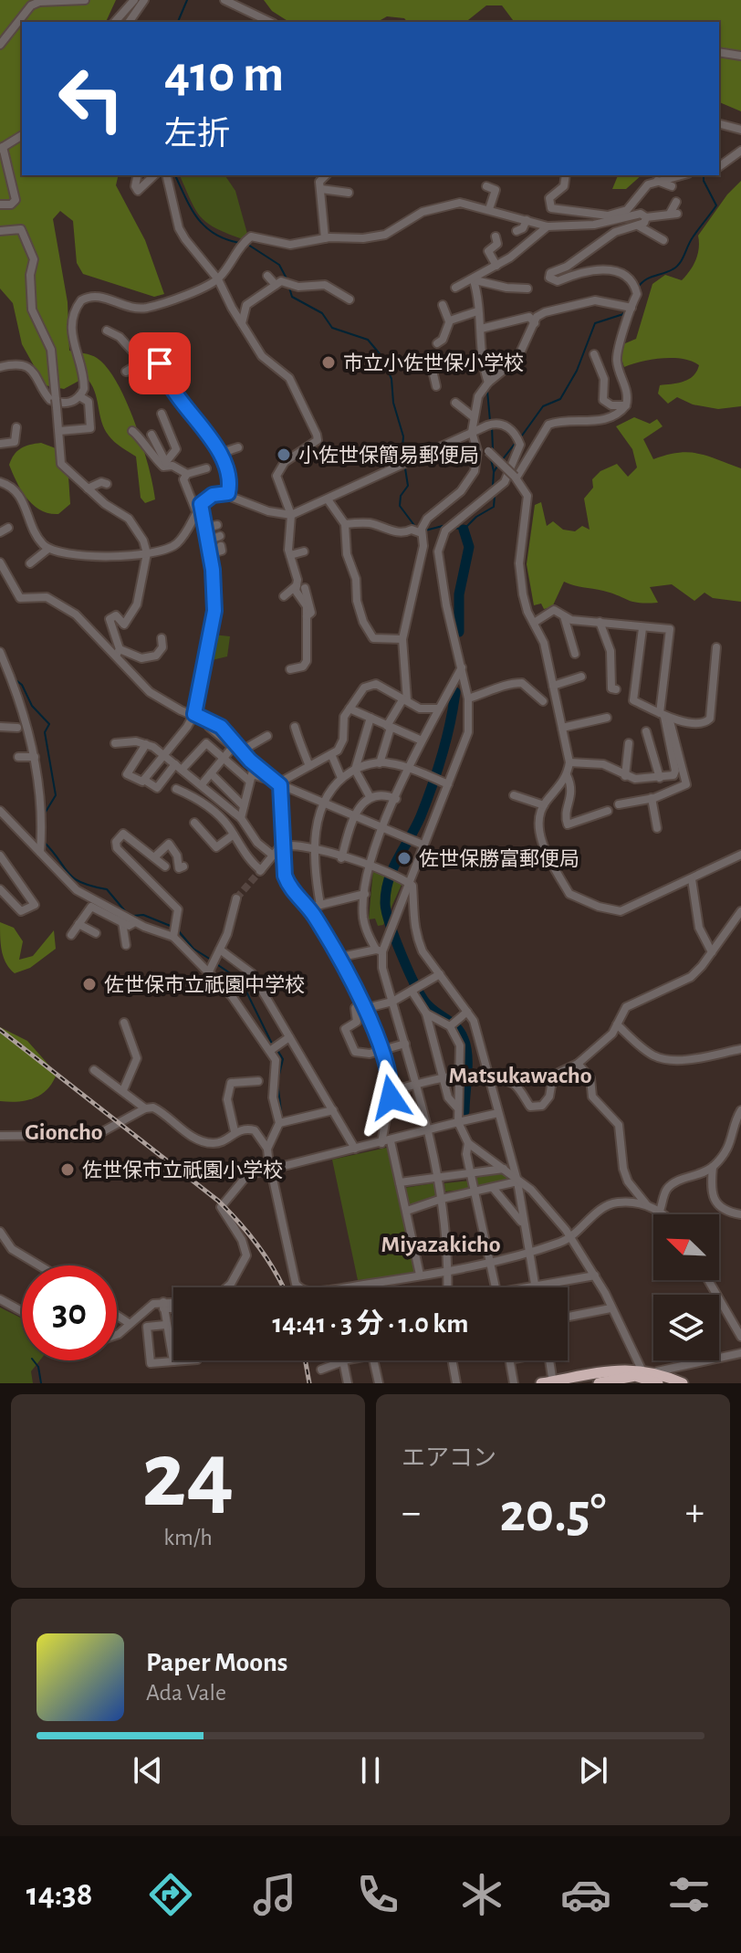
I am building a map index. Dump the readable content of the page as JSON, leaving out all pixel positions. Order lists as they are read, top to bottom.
{
  "districts": ["Matsukawacho", "Gioncho", "Miyazakicho"],
  "places": [
    "市立小佐世保小学校",
    "小佐世保簡易郵便局",
    "佐世保勝富郵便局",
    "佐世保市立祇園中学校",
    "佐世保市立祇園小学校"
  ],
  "north": "top left",
  "page": {
    "turn": ["410 m", "左折"],
    "limit": "30",
    "trip": "14:41 · 3 分 · 1.0 km",
    "tile": [
      ["24", "km/h"],
      "エアコン"
    ],
    "heat": ["−", "20.5°", "+"],
    "song": ["Paper Moons", "Ada Vale"],
    "tabs": "14:38"
  }
}
